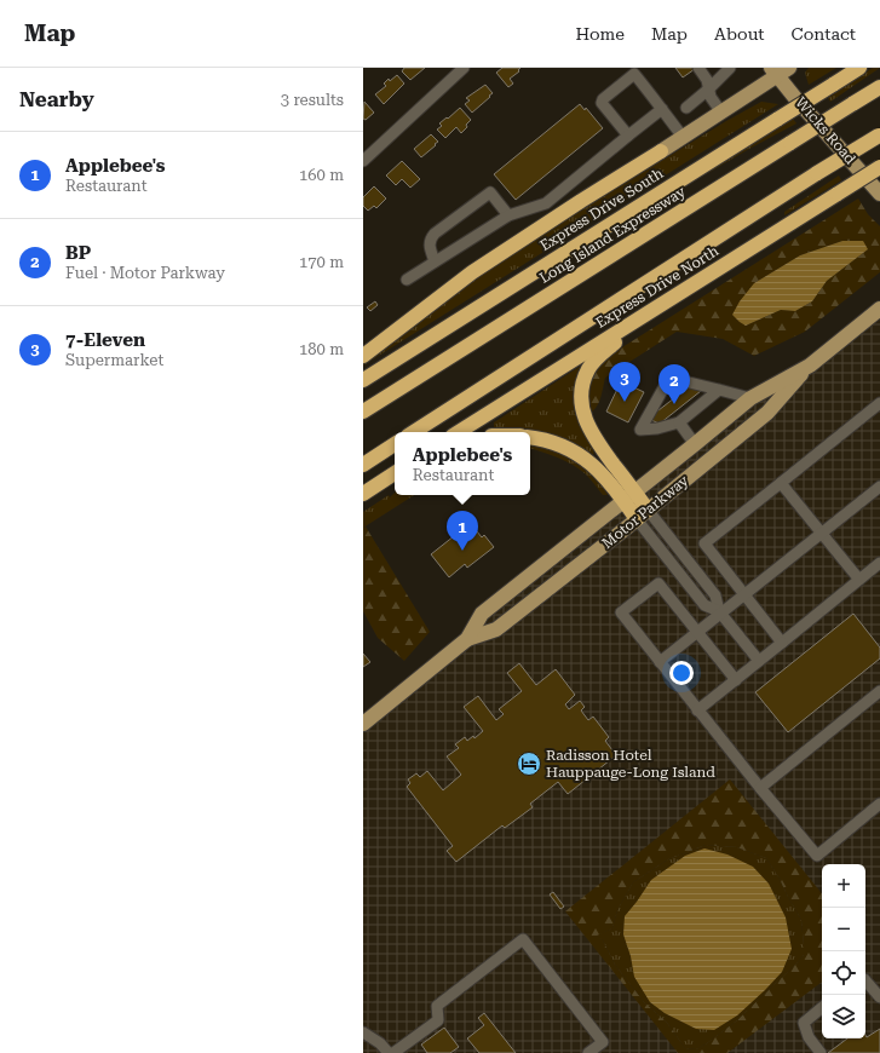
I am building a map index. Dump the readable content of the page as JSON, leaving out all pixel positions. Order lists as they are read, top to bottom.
{
  "streets": {
    "highway": ["Express Drive South", "Long Island Expressway", "Express Drive North"],
    "main road": ["Wicks Road", "Motor Parkway"]
  },
  "crossings": [
    ["Wicks Road", "Express Drive South"]
  ],
  "places": {
    "hotel": ["Radisson Hotel Hauppauge-Long Island"]
  },
  "page": {
    "header": "Map",
    "nav": [
      "Home",
      "Map",
      "About",
      "Contact"
    ],
    "heading": ["Nearby", "3 results"],
    "list": [
      {
        "mark": "1",
        "name": "Applebee's",
        "note": "Restaurant",
        "value": "160 m"
      },
      {
        "mark": "2",
        "name": "BP",
        "note": "Fuel · Motor Parkway",
        "value": "170 m"
      },
      {
        "mark": "3",
        "name": "7-Eleven",
        "note": "Supermarket",
        "value": "180 m"
      }
    ],
    "pins": ["3", "2", "1"],
    "popup": ["Applebee's", "Restaurant"],
    "map_buttons": ["+", "−"]
  }
}
